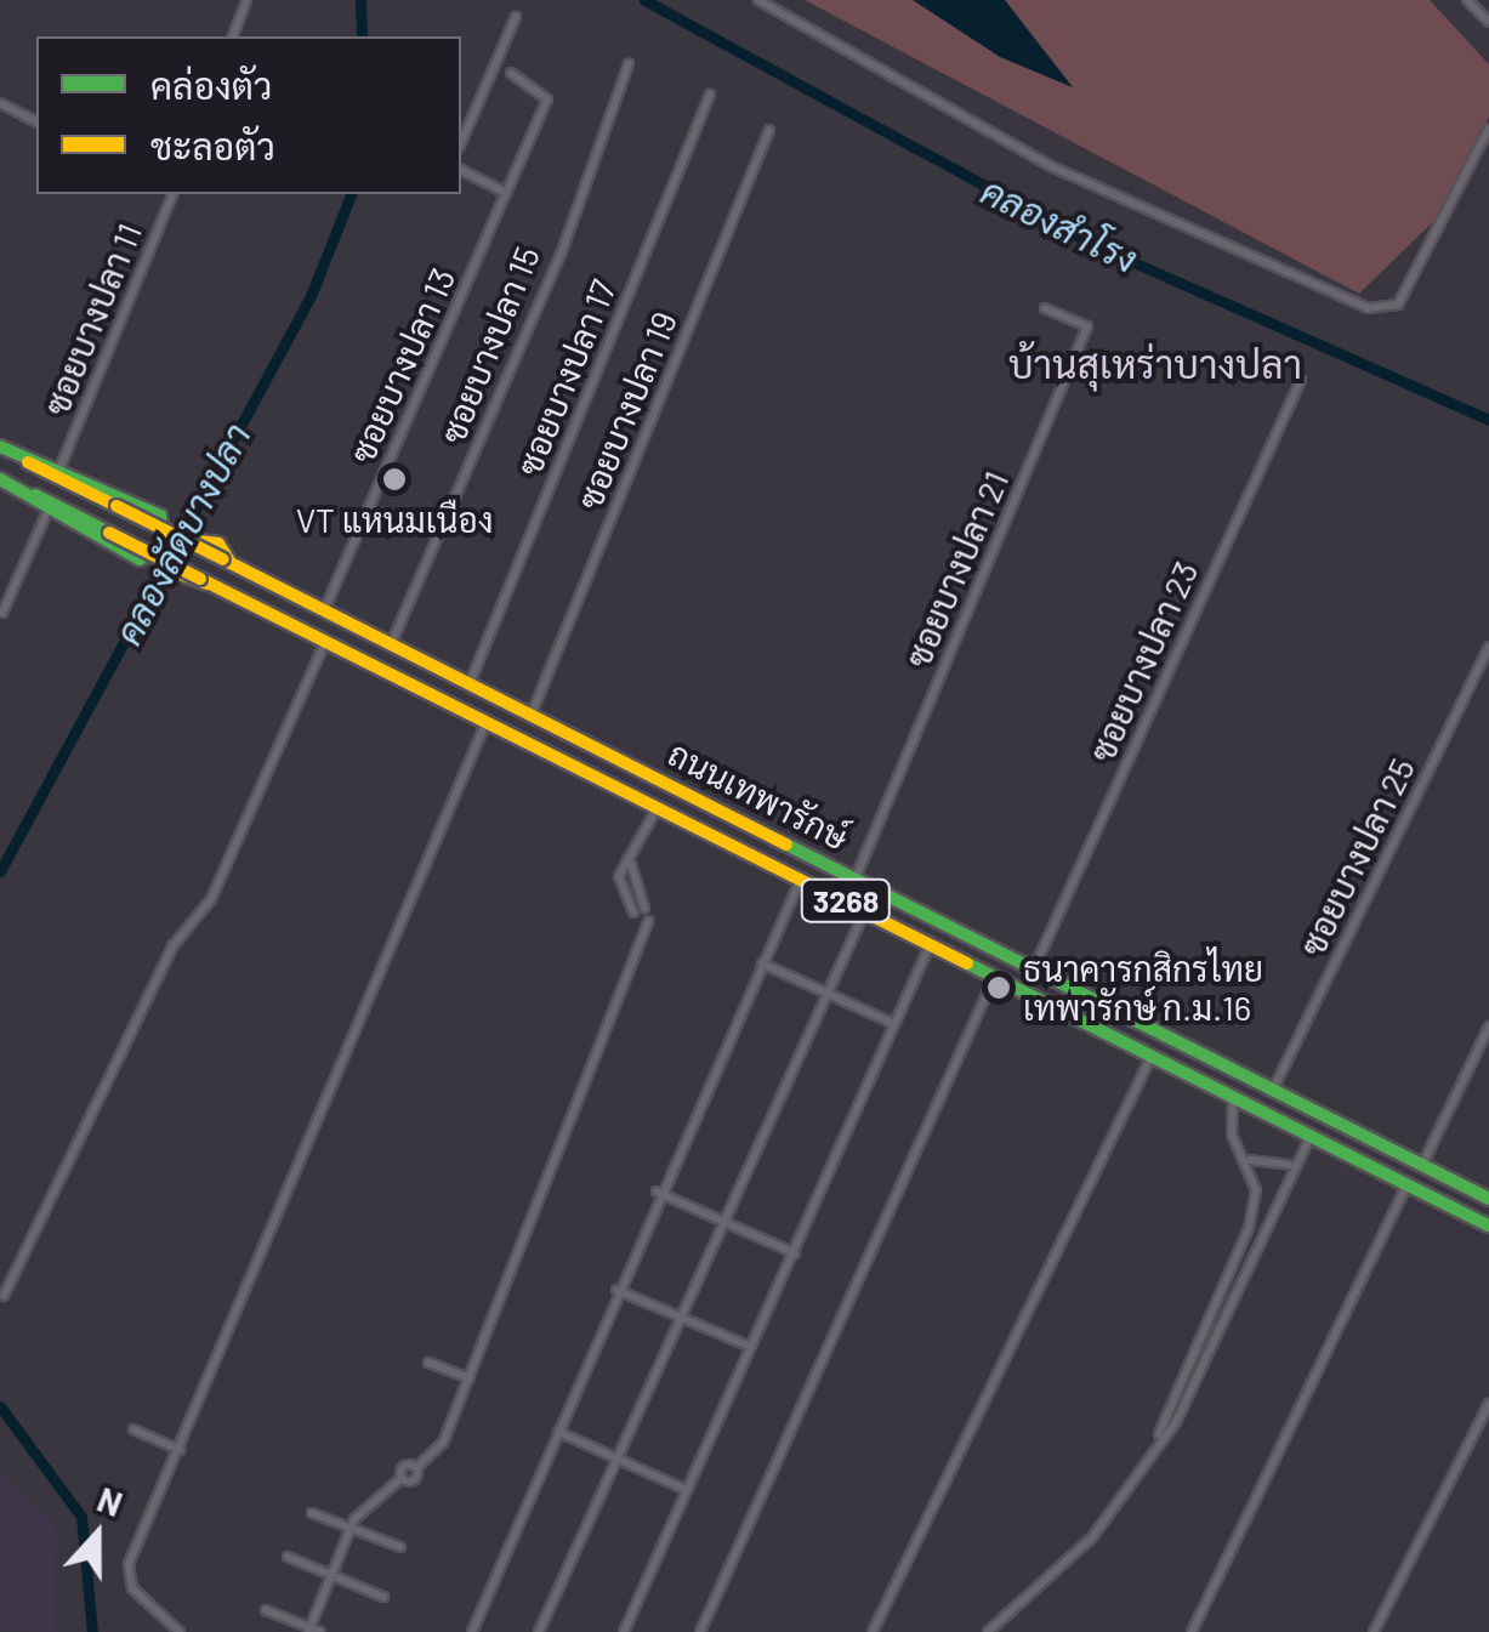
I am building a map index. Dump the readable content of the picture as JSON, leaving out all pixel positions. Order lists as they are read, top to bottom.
{
  "streets": {
    "main road": ["ถนนเทพารักษ์", "3268"],
    "street": [
      "ซอยบางปลา 11",
      "ซอยบางปลา 15",
      "ซอยบางปลา 13",
      "ซอยบางปลา 17",
      "ซอยบางปลา 19",
      "ซอยบางปลา 21",
      "ซอยบางปลา 23",
      "ซอยบางปลา 25"
    ]
  },
  "crossings": [
    ["ซอยบางปลา 15", "ถนนเทพารักษ์"],
    ["ซอยบางปลา 13", "ถนนเทพารักษ์"],
    ["ซอยบางปลา 17", "ถนนเทพารักษ์"],
    ["ซอยบางปลา 19", "ถนนเทพารักษ์"],
    ["ซอยบางปลา 21", "ถนนเทพารักษ์"],
    ["ซอยบางปลา 23", "ถนนเทพารักษ์"],
    ["ถนนเทพารักษ์", "ซอยบางปลา 25"]
  ],
  "districts": ["บ้านสุเหร่าบางปลา"],
  "water": ["คลองสำโรง", "คลองลัดบางปลา"],
  "places": ["VT แหนมเนือง", "ธนาคารกสิกรไทย เทพารักษ์ ก.ม.16"],
  "legend": ["คล่องตัว", "ชะลอตัว"],
  "north": "top"
}
